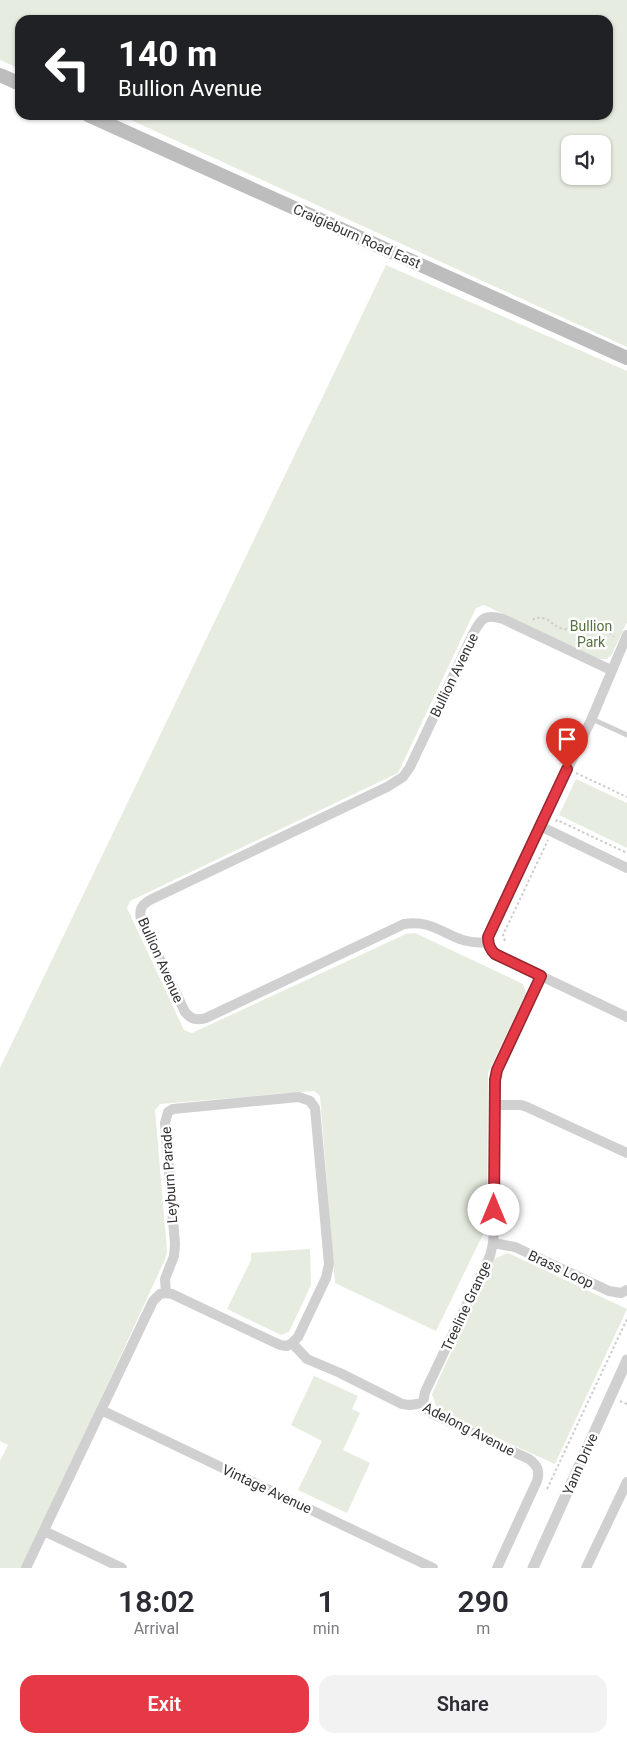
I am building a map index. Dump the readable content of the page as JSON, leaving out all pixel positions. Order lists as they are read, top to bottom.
{
  "streets": {
    "main road": ["Craigieburn Road East"],
    "street": [
      "Bullion Avenue",
      "Leyburn Parade",
      "Brass Loop",
      "Treeline Grange",
      "Adelong Avenue",
      "Yann Drive",
      "Vintage Avenue"
    ]
  },
  "crossings": [
    ["Leyburn Parade", "Adelong Avenue"],
    ["Brass Loop", "Treeline Grange"],
    ["Treeline Grange", "Adelong Avenue"]
  ],
  "parks": ["Bullion Park"],
  "page": {
    "turn": ["140 m", "Bullion Avenue"],
    "eta": [
      "18:02",
      "Arrival",
      "1",
      "min",
      "290",
      "m"
    ],
    "buttons": ["Exit", "Share"]
  }
}
